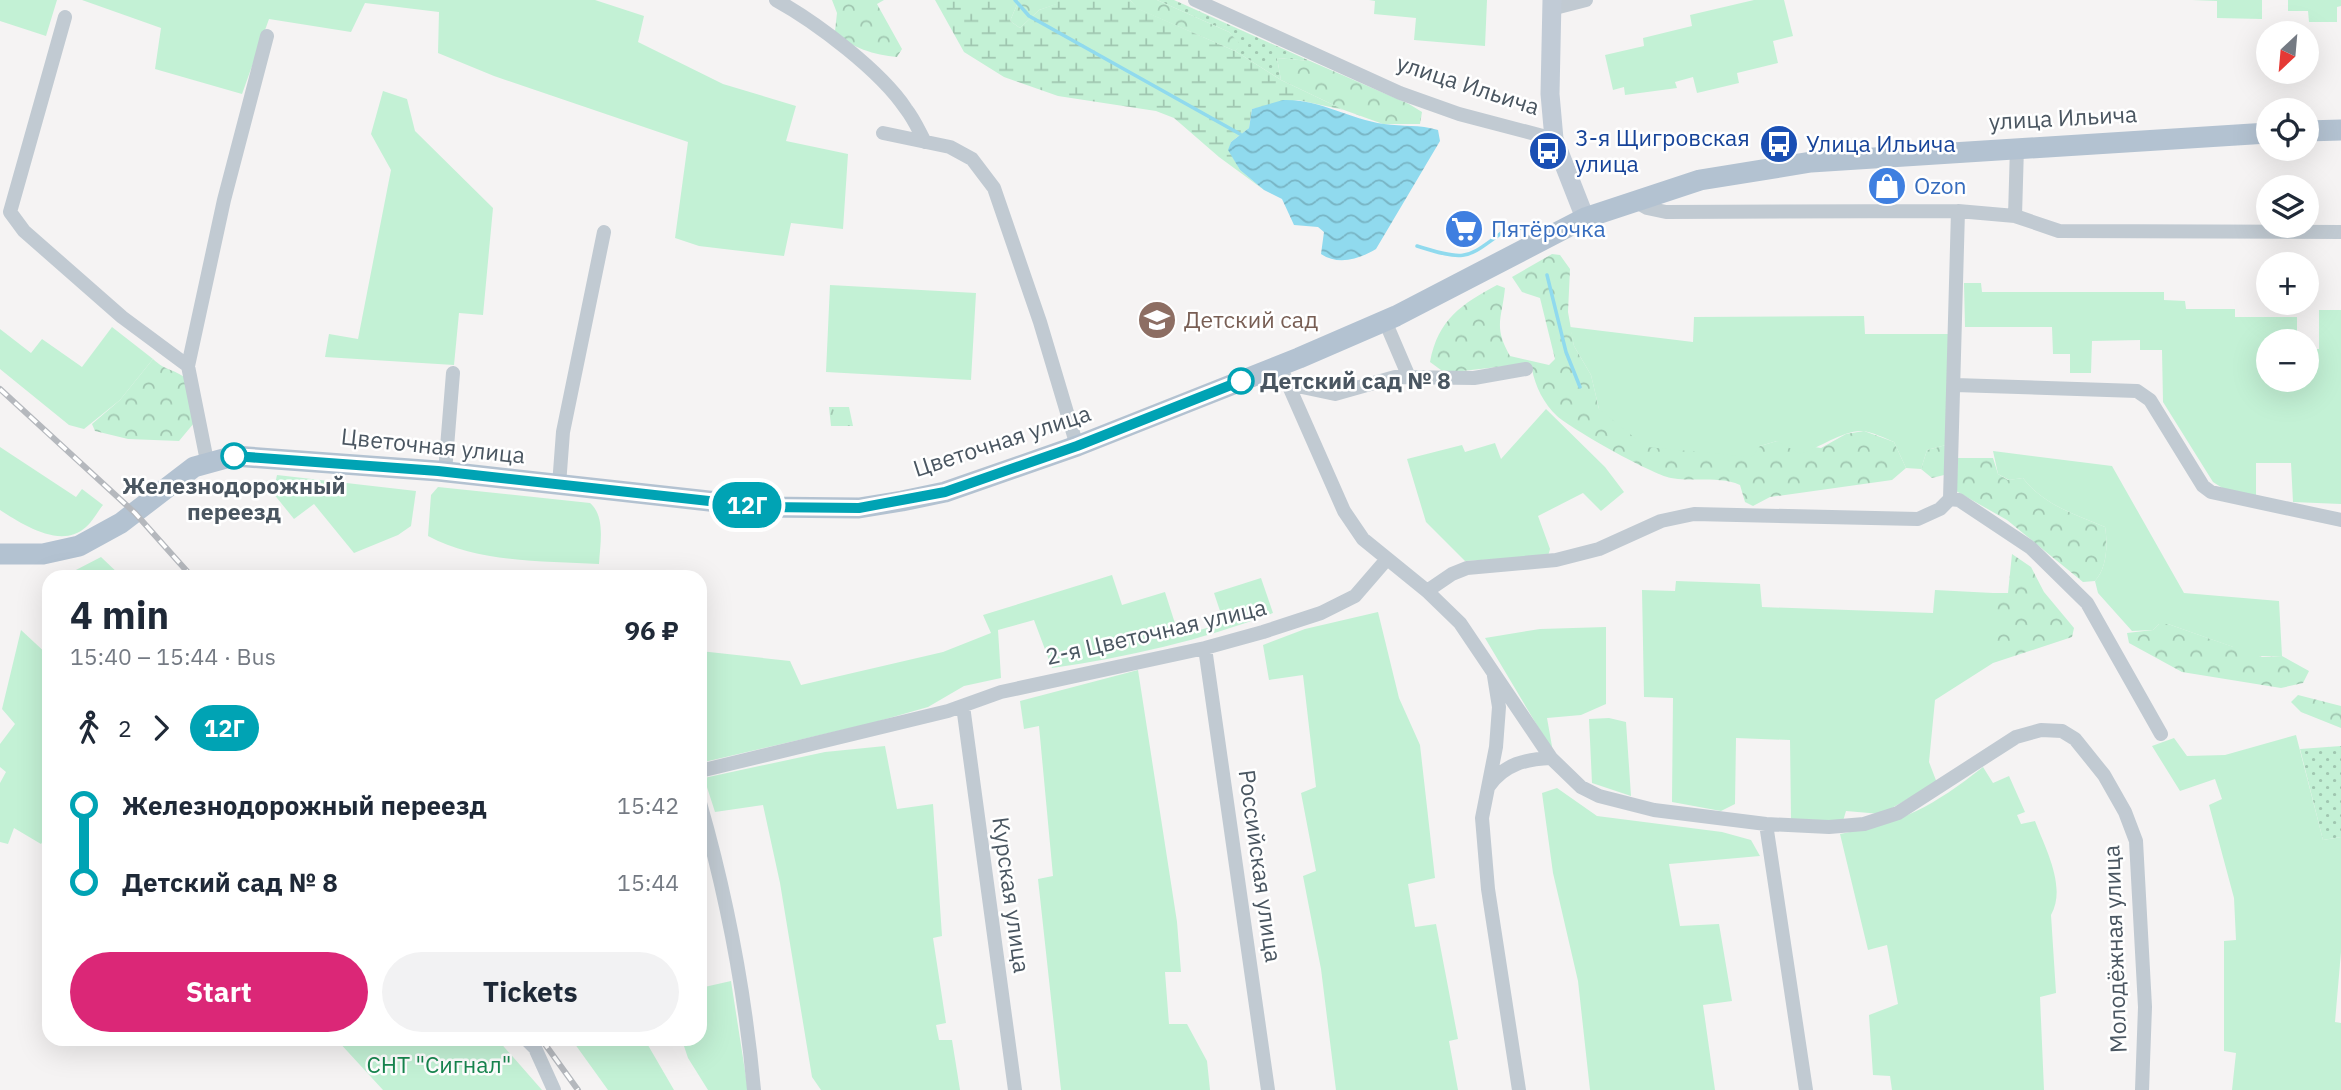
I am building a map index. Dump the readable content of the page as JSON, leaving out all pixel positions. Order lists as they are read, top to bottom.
{
  "streets": {
    "main road": ["улица Ильича", "Цветочная улица"],
    "street": [
      "2-я Цветочная улица",
      "Российская улица",
      "Курская улица",
      "Молодёжная улица"
    ]
  },
  "crossings": [
    ["улица Ильича", "Цветочная улица"],
    ["2-я Цветочная улица", "Российская улица"],
    ["2-я Цветочная улица", "Курская улица"],
    ["2-я Цветочная улица", "Молодёжная улица"]
  ],
  "parks": ["СНТ \"Сигнал\""],
  "places": {
    "bus stop": ["Улица Ильича", "3-я Щигровская улица"],
    "shop": ["Ozon"],
    "supermarket": ["Пятёрочка"],
    "school or university": ["Детский сад"],
    "other": ["Детский сад № 8", "Железнодорожный переезд"]
  },
  "lines": ["bus line 12Г"],
  "north": "bottom left",
  "page": {
    "on_map": "12Г",
    "map_buttons": ["+", "−"],
    "heading": ["4 min", "15:40 – 15:44 · Bus", "96 ₽"],
    "legs": ["2", "12Г"],
    "list": [
      {
        "name": "Железнодорожный переезд",
        "value": "15:42"
      },
      {
        "name": "Детский сад № 8",
        "value": "15:44"
      }
    ],
    "buttons": ["Start", "Tickets"]
  }
}
